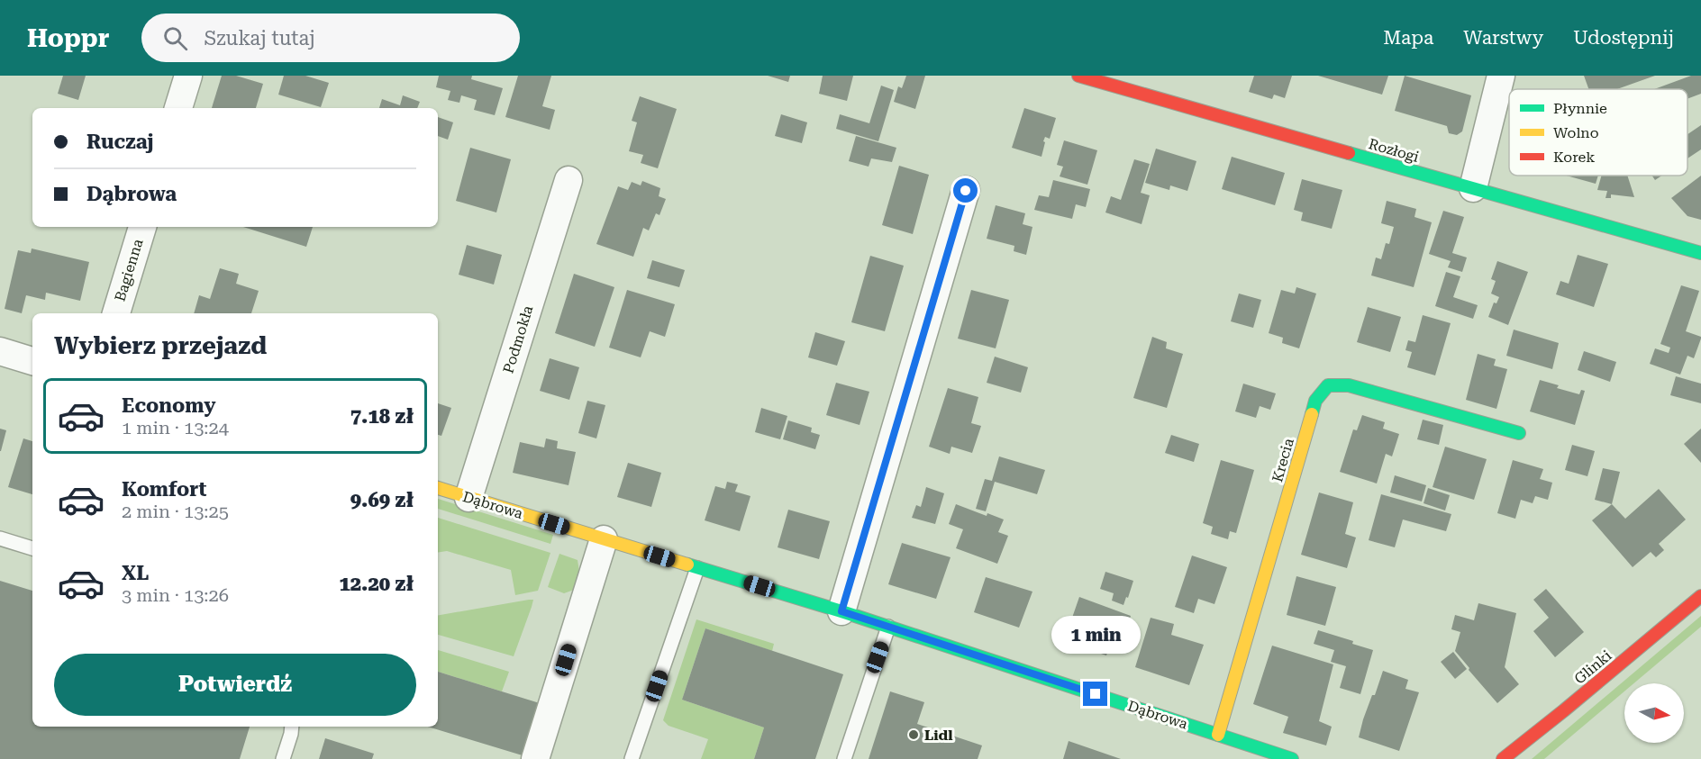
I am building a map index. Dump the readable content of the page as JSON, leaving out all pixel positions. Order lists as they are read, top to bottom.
{
  "streets": {
    "street": [
      "Rozłogi",
      "Bagienna",
      "Podmokła",
      "Krecia",
      "Dąbrowa",
      "Glinki"
    ]
  },
  "crossings": [
    ["Podmokła", "Dąbrowa"],
    ["Krecia", "Dąbrowa"]
  ],
  "places": ["Lidl"],
  "legend": ["Płynnie", "Wolno", "Korek"],
  "north": "right",
  "page": {
    "header": "Hoppr",
    "search": "Szukaj tutaj",
    "nav": ["Mapa", "Warstwy", "Udostępnij"],
    "banner": ["Ruczaj", "Dąbrowa"],
    "heading": "Wybierz przejazd",
    "list": [
      {
        "name": "Economy",
        "note": "1 min · 13:24",
        "value": "7.18 zł"
      },
      {
        "name": "Komfort",
        "note": "2 min · 13:25",
        "value": "9.69 zł"
      },
      {
        "name": "XL",
        "note": "3 min · 13:26",
        "value": "12.20 zł"
      }
    ],
    "bubble": "1 min",
    "buttons": "Potwierdź"
  }
}
